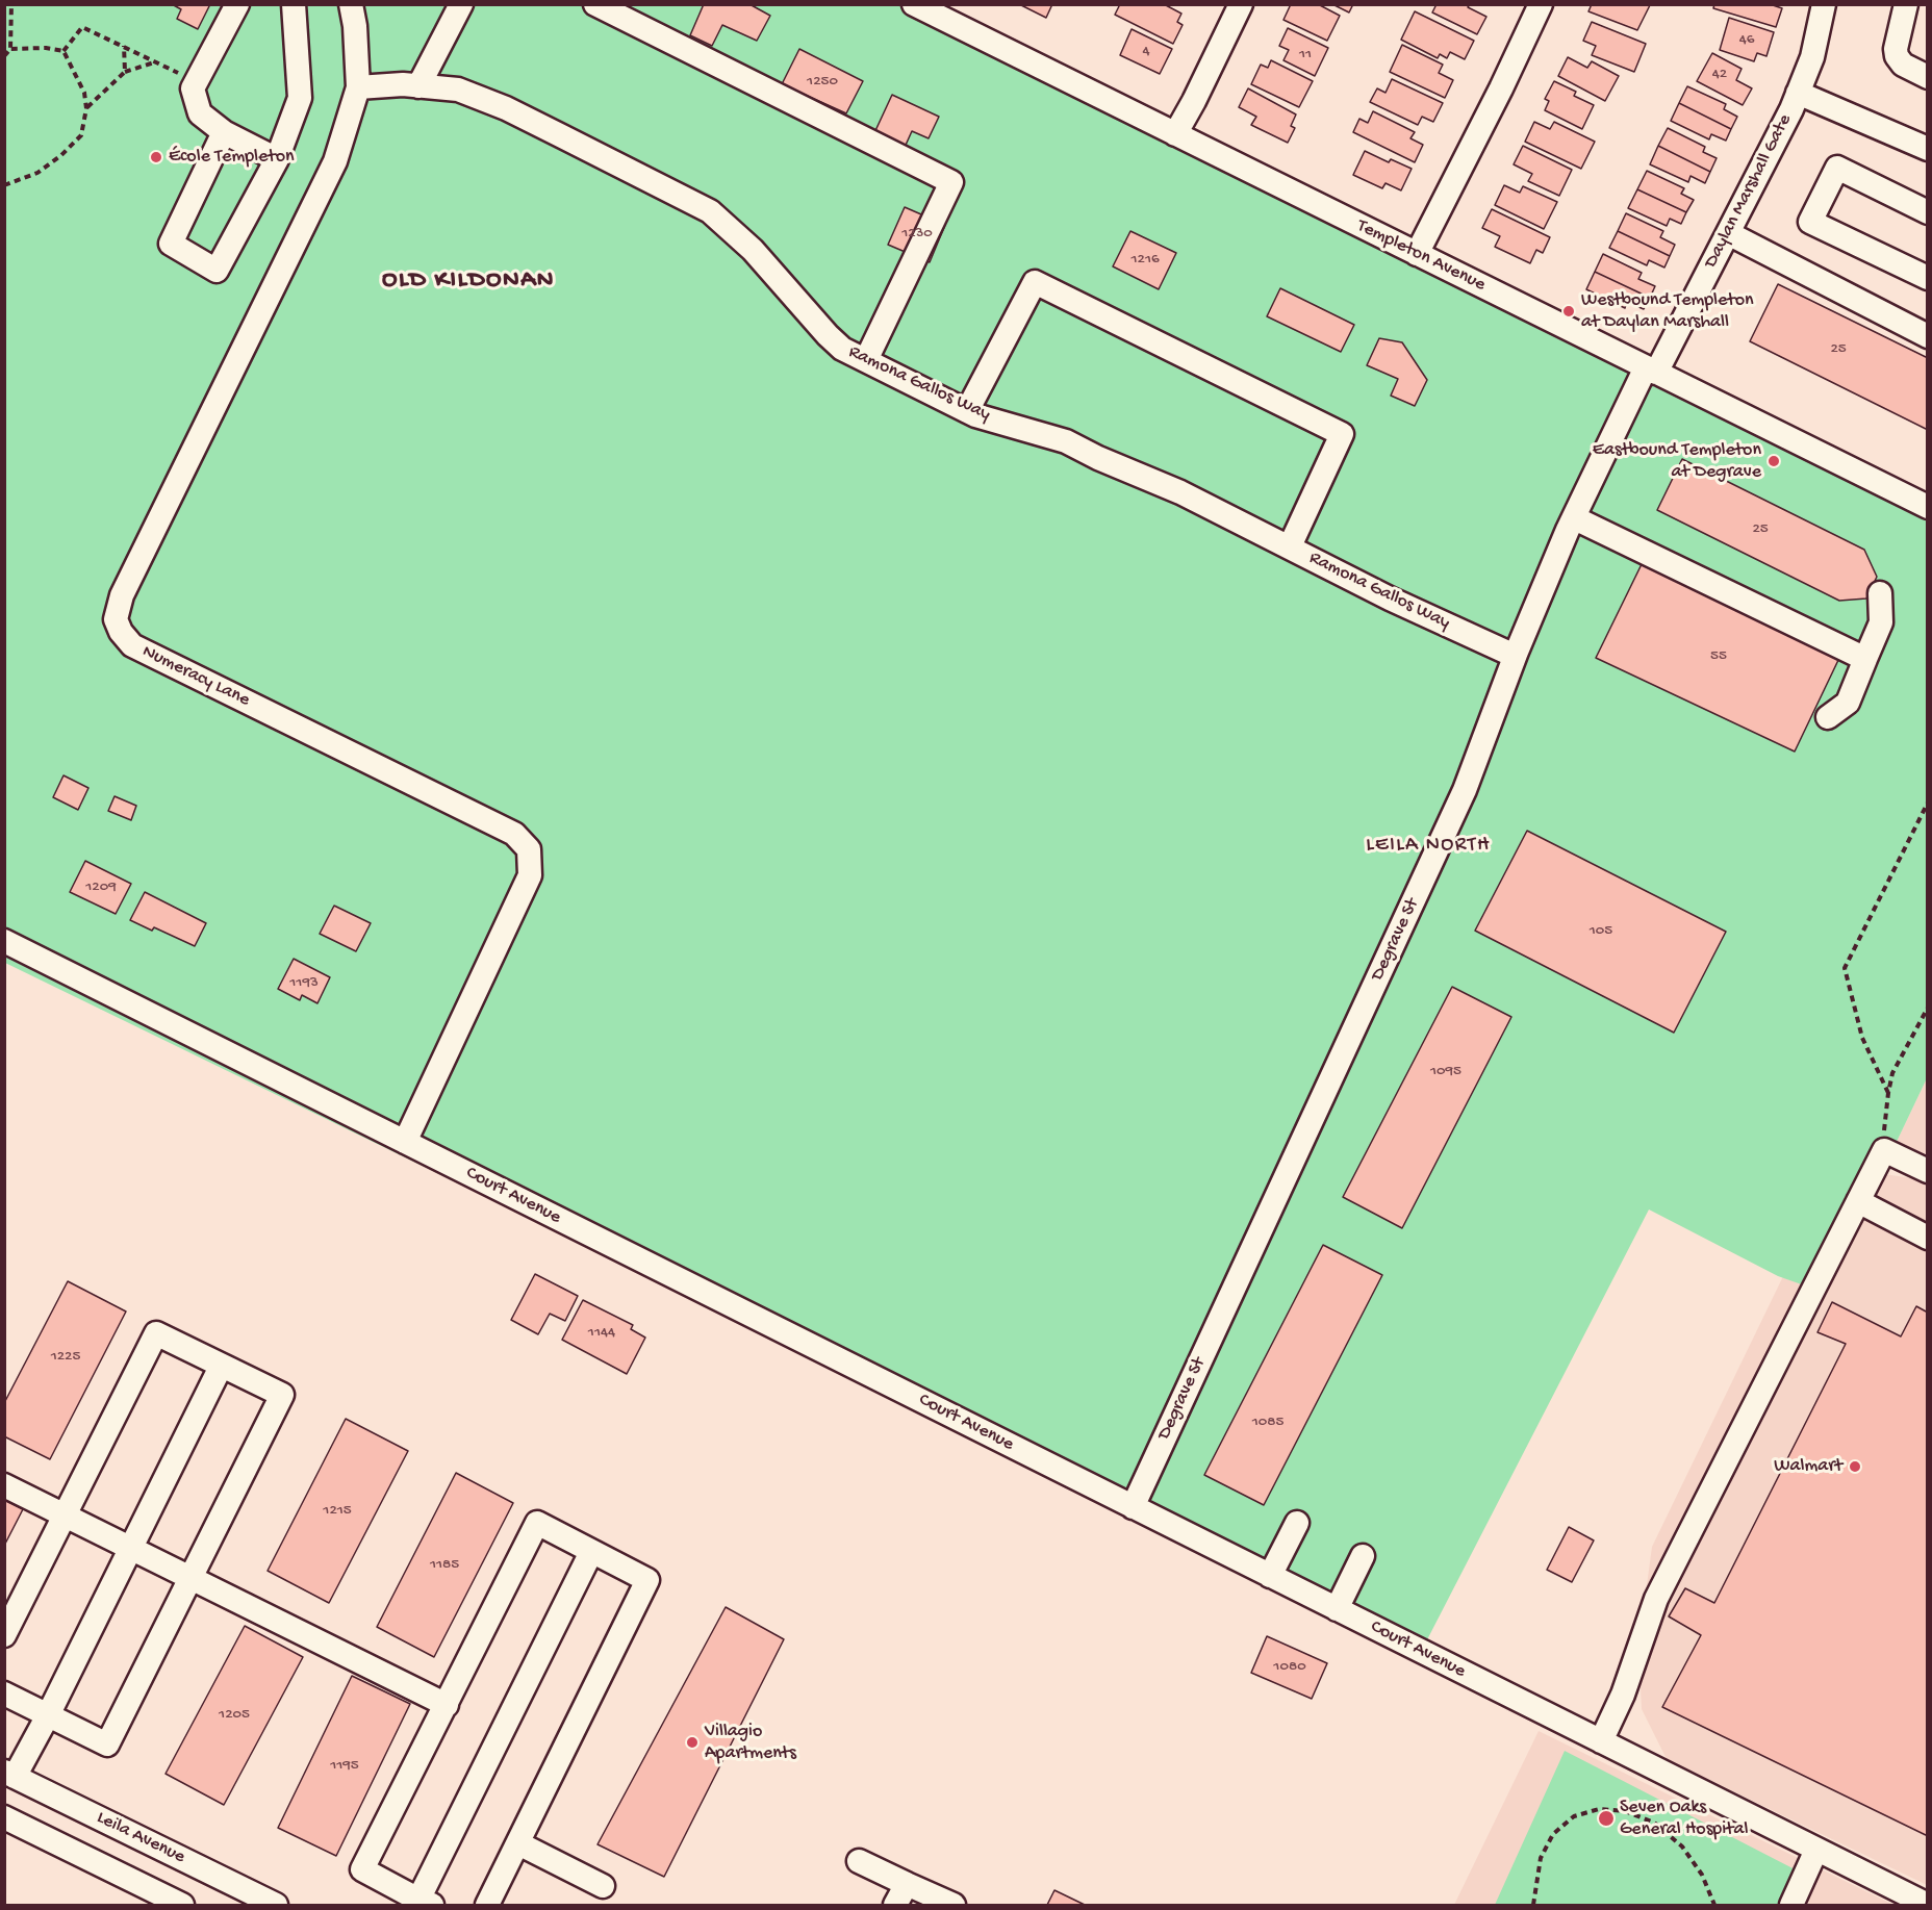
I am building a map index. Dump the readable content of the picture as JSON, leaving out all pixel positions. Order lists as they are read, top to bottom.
{
  "streets": {
    "street": [
      "Daylan Marshall Gate",
      "Templeton Avenue",
      "Ramona Gallos Way",
      "Numeracy Lane",
      "Degrave St",
      "Court Avenue",
      "Leila Avenue"
    ]
  },
  "crossings": [
    ["Daylan Marshall Gate", "Templeton Avenue"],
    ["Daylan Marshall Gate", "Degrave St"],
    ["Templeton Avenue", "Degrave St"],
    ["Ramona Gallos Way", "Numeracy Lane"],
    ["Ramona Gallos Way", "Degrave St"],
    ["Numeracy Lane", "Court Avenue"],
    ["Degrave St", "Court Avenue"]
  ],
  "districts": ["OLD KILDONAN", "LEILA NORTH"],
  "places": [
    "École Templeton",
    "Westbound Templeton at Daylan Marshall",
    "Eastbound Templeton at Degrave",
    "Walmart",
    "Villagio Apartments",
    "Seven Oaks General Hospital"
  ],
  "house_numbers": [
    "46",
    "4",
    "11",
    "42",
    "1250",
    "1230",
    "1216",
    "25",
    "25",
    "55",
    "1209",
    "105",
    "1193",
    "1095",
    "1144",
    "1225",
    "1085",
    "1215",
    "1185",
    "1080",
    "1205",
    "1195"
  ]
}
